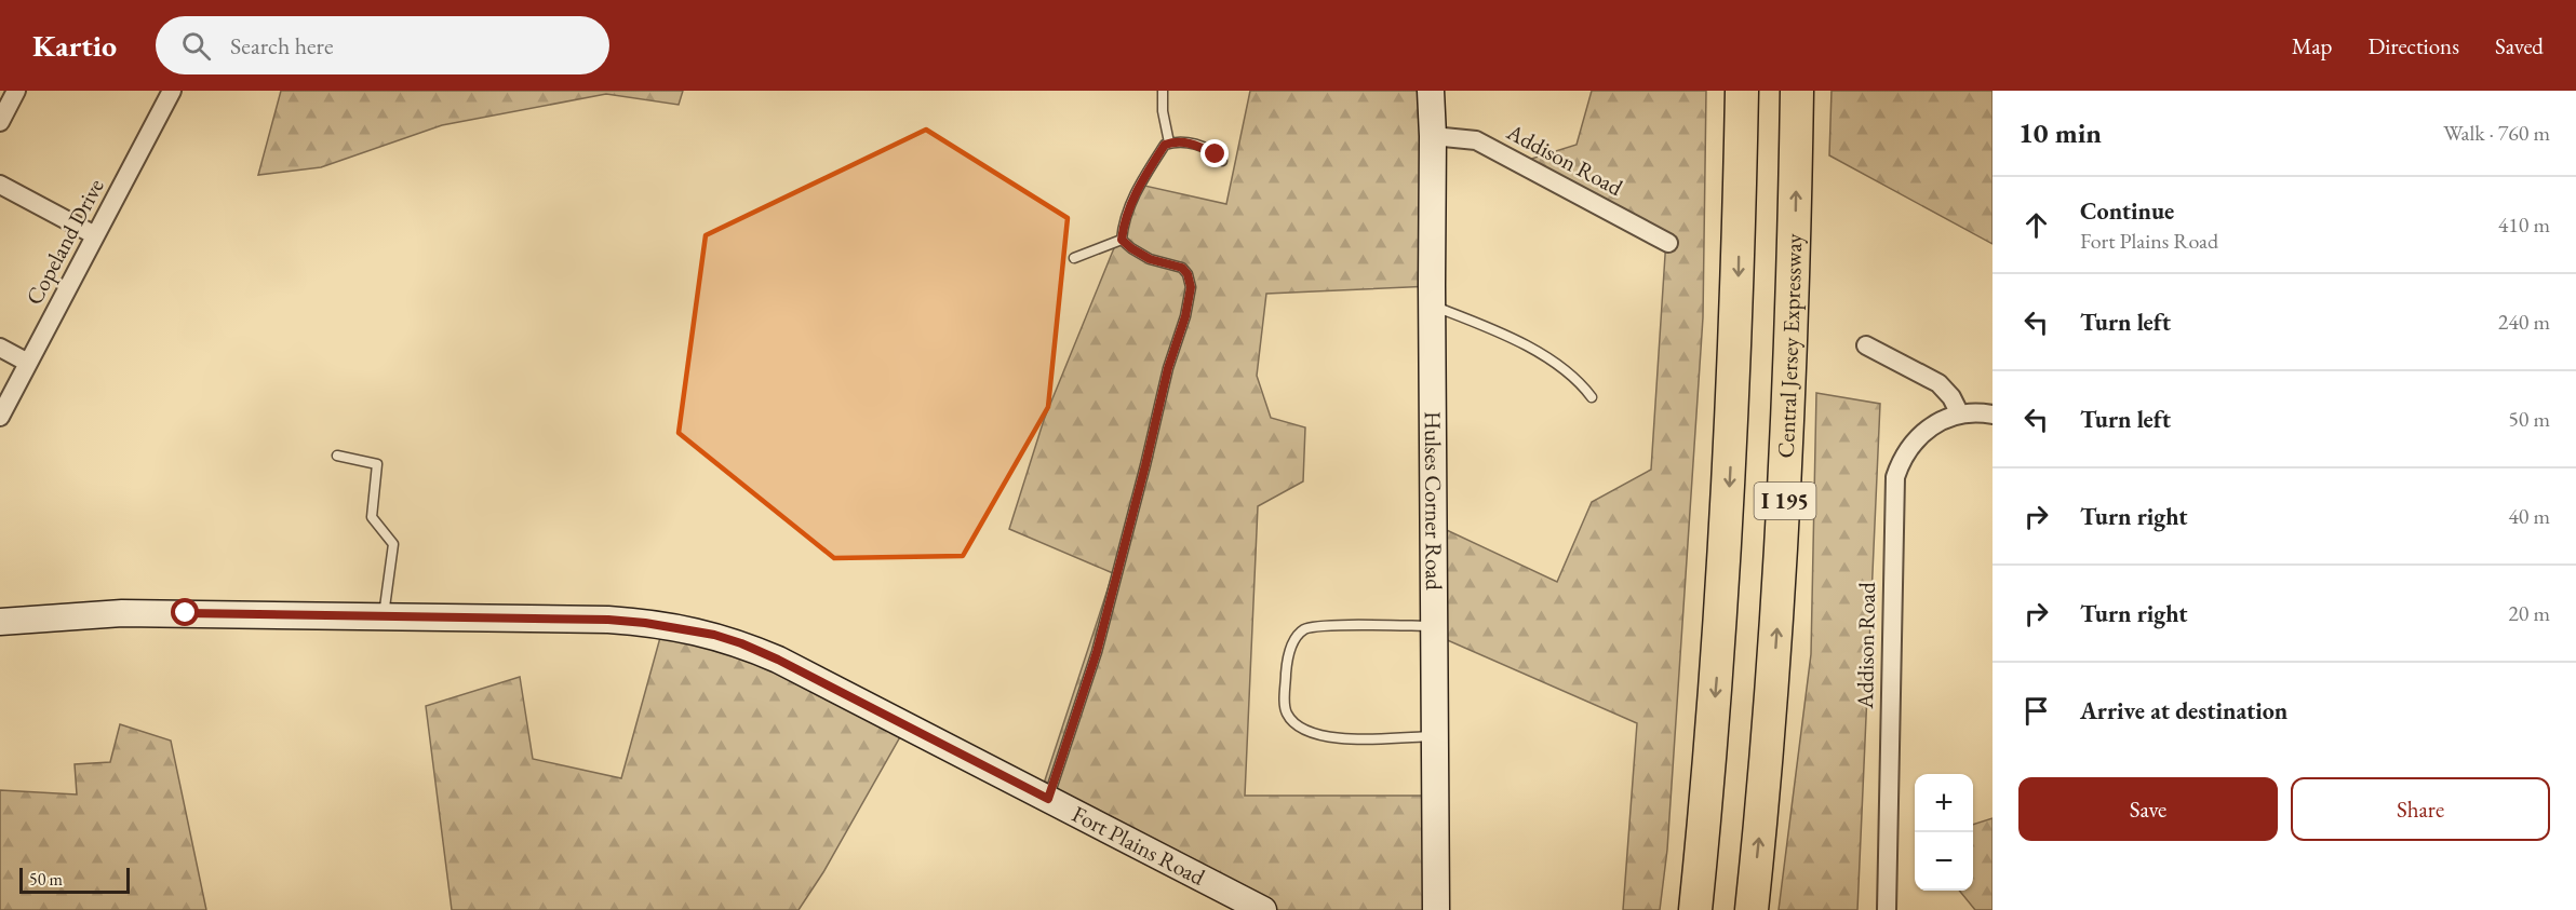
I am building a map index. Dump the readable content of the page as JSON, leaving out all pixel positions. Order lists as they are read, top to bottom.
{
  "streets": {
    "highway": ["Central Jersey Expressway", "I 195"],
    "street": [
      "Addison Road",
      "Copeland Drive",
      "Hulses Corner Road",
      "Fort Plains Road"
    ]
  },
  "crossings": [
    ["Addison Road", "Hulses Corner Road"]
  ],
  "scale_bar": "50 m",
  "page": {
    "header": "Kartio",
    "search": "Search here",
    "nav": ["Map", "Directions", "Saved"],
    "heading": ["10 min", "Walk · 760 m"],
    "list": [
      ["Continue", "Fort Plains Road", "410 m"],
      ["Turn left", "240 m"],
      ["Turn left", "50 m"],
      ["Turn right", "40 m"],
      ["Turn right", "20 m"],
      "Arrive at destination"
    ],
    "buttons": ["Save", "Share"],
    "map_buttons": ["+", "−"],
    "scale": "50 m"
  }
}
